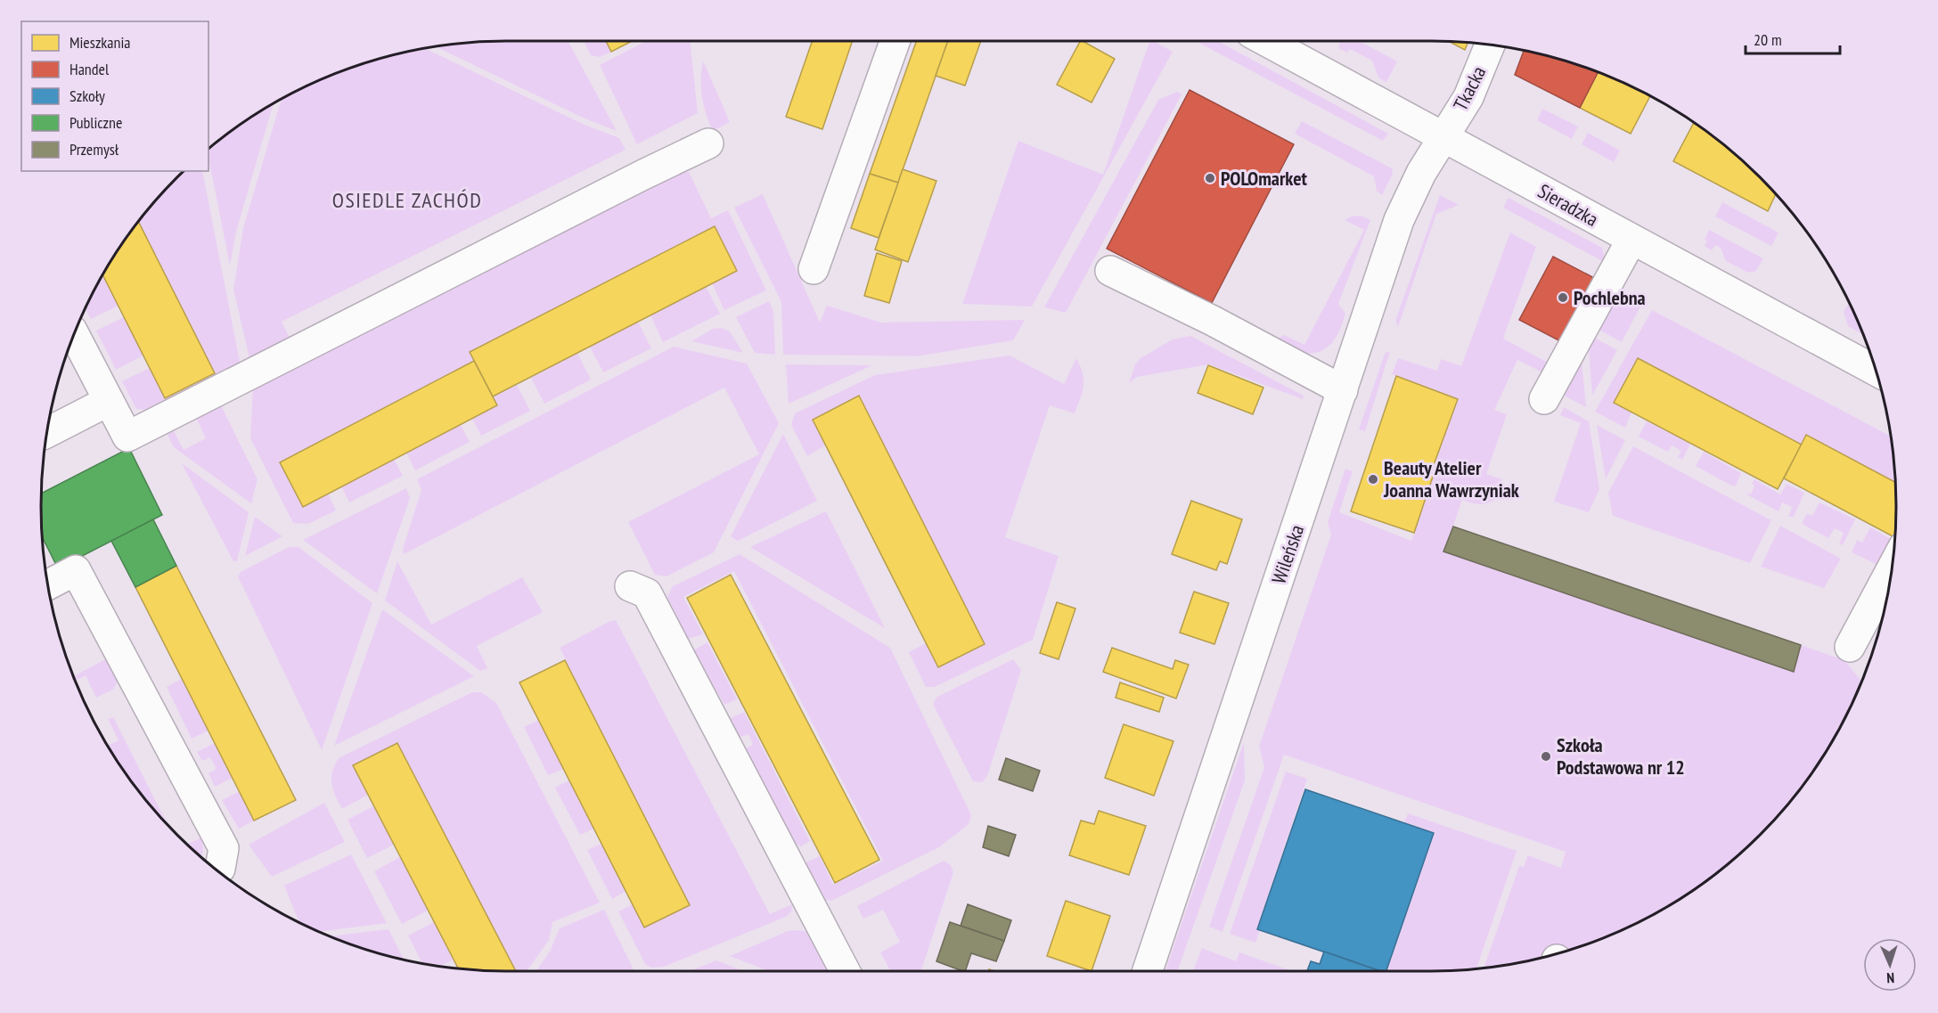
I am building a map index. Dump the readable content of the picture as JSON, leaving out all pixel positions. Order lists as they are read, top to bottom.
{
  "streets": {
    "street": ["Tkacka", "Sieradzka", "Wileńska"]
  },
  "crossings": [
    ["Tkacka", "Sieradzka"],
    ["Tkacka", "Wileńska"],
    ["Sieradzka", "Wileńska"]
  ],
  "districts": ["OSIEDLE ZACHÓD"],
  "places": [
    "POLOmarket",
    "Pochlebna",
    "Beauty Atelier Joanna Wawrzyniak",
    "Szkoła Podstawowa nr 12"
  ],
  "legend": [
    "Mieszkania",
    "Handel",
    "Szkoły",
    "Publiczne",
    "Przemysł"
  ],
  "scale_bar": "20 m",
  "north": "bottom"
}
